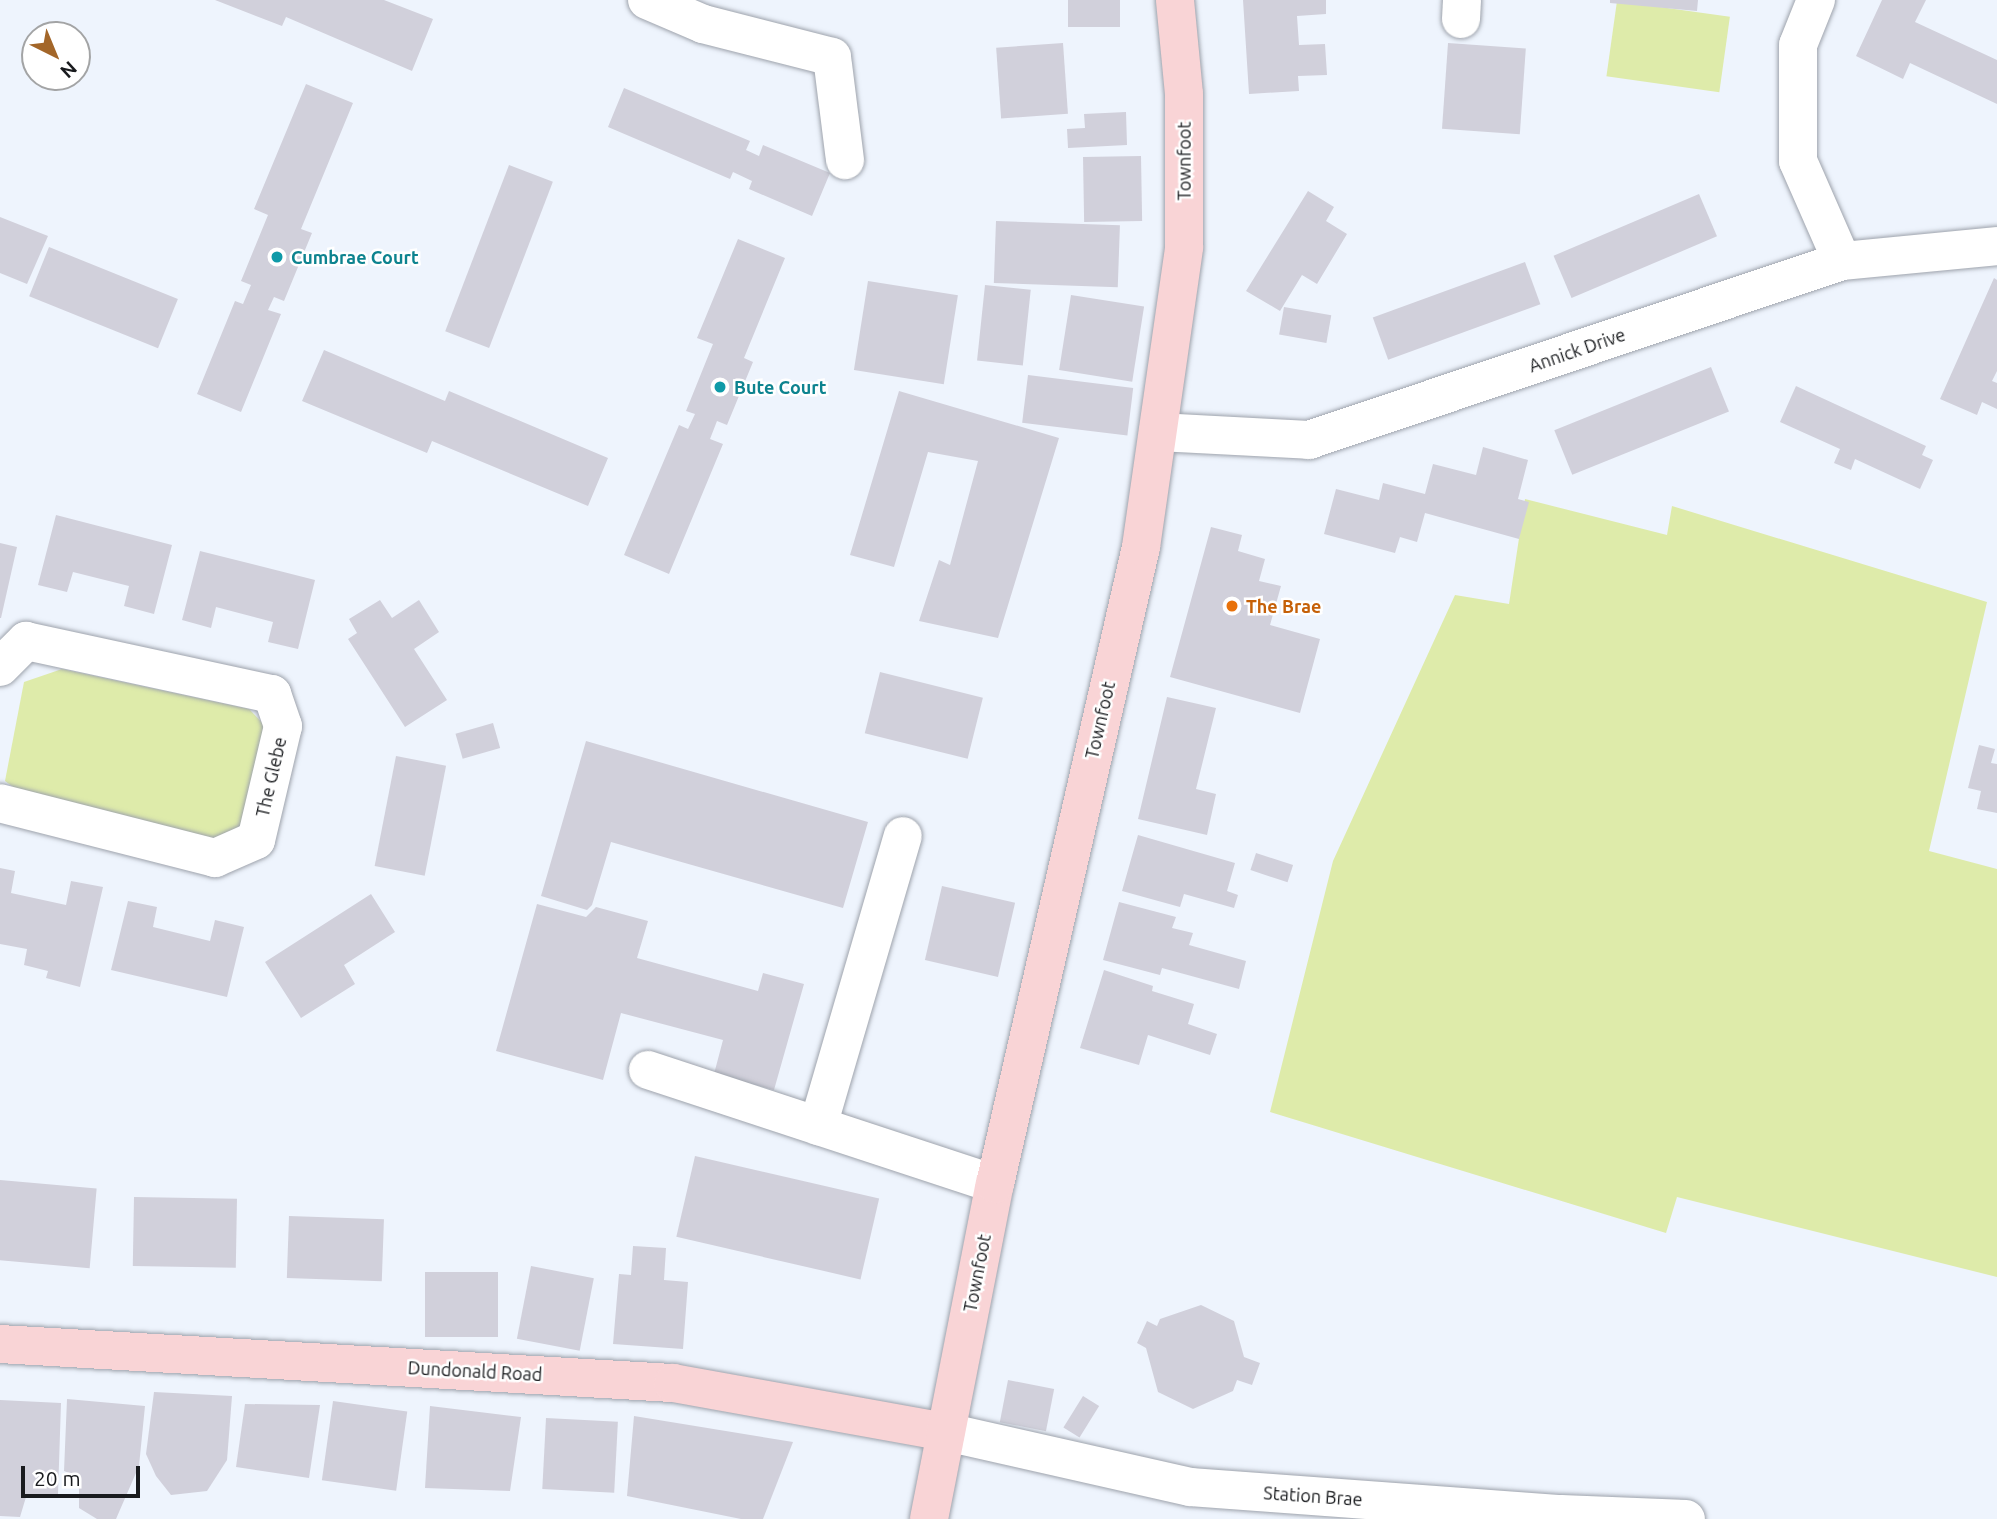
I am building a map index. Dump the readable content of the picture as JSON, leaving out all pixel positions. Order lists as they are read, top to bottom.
{
  "streets": {
    "main road": ["Townfoot", "Dundonald Road"],
    "street": ["Annick Drive", "The Glebe", "Station Brae"]
  },
  "crossings": [
    ["Townfoot", "Annick Drive"],
    ["Townfoot", "Dundonald Road"],
    ["Townfoot", "Station Brae"],
    ["Dundonald Road", "Station Brae"]
  ],
  "places": ["Cumbrae Court", "Bute Court", "The Brae"],
  "scale_bar": "20 m",
  "north": "bottom right"
}
